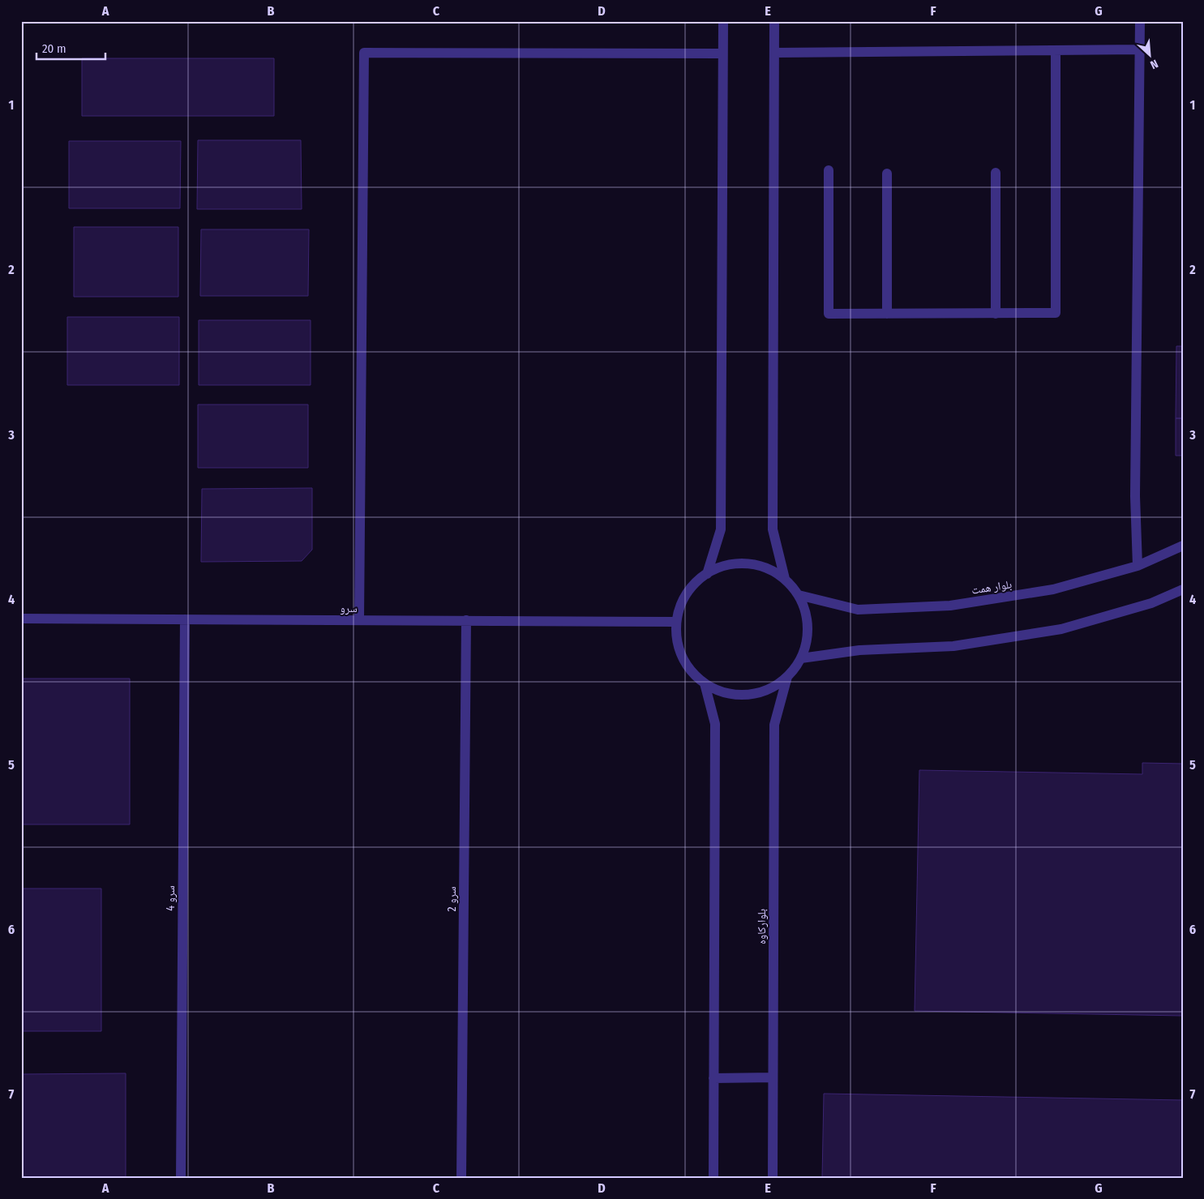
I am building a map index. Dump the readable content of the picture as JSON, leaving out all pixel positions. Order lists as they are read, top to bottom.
{
  "streets": {
    "street": [
      "بلوار همت",
      "سرو",
      "سرو 4",
      "سرو 2",
      "بلوارکاوه"
    ]
  },
  "crossings": [
    ["بلوار همت", "سرو"],
    ["بلوار همت", "بلوارکاوه"],
    ["سرو", "سرو 4"],
    ["سرو", "سرو 2"],
    ["سرو", "بلوارکاوه"]
  ],
  "scale_bar": "20 m",
  "north": "bottom right",
  "grid": {
    "columns": [
      "A",
      "B",
      "C",
      "D",
      "E",
      "F",
      "G"
    ],
    "rows": [
      "1",
      "2",
      "3",
      "4",
      "5",
      "6",
      "7"
    ]
  }
}
